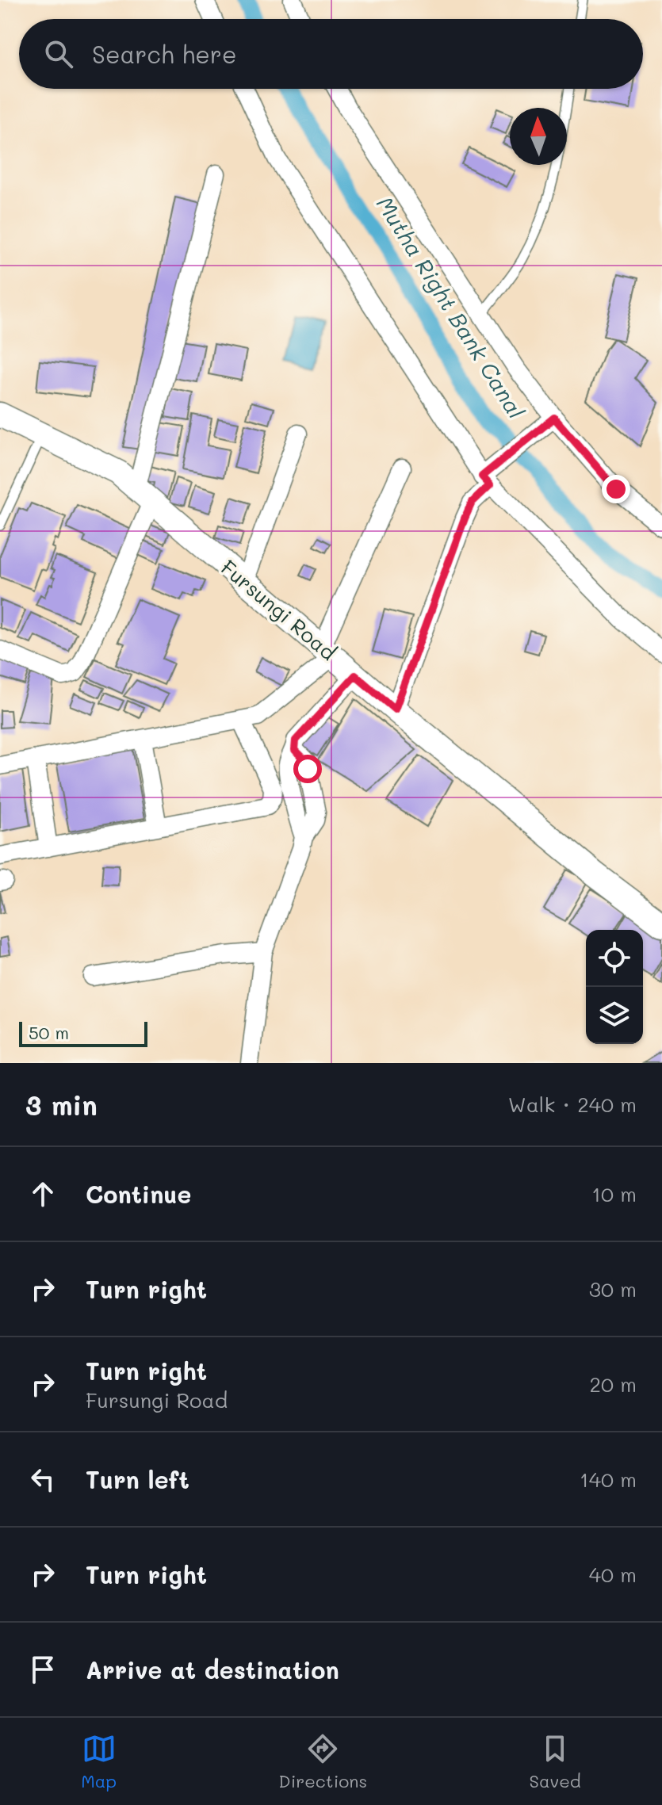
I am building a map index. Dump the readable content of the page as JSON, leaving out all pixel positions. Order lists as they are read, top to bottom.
{
  "streets": {
    "street": ["Fursungi Road"]
  },
  "water": ["Mutha Right Bank Canal"],
  "scale_bar": "50 m",
  "north": "top",
  "page": {
    "search": "Search here",
    "scale": "50 m",
    "heading": ["3 min", "Walk · 240 m"],
    "list": [
      ["Continue", "10 m"],
      ["Turn right", "30 m"],
      ["Turn right", "Fursungi Road", "20 m"],
      ["Turn left", "140 m"],
      ["Turn right", "40 m"],
      "Arrive at destination"
    ],
    "nav": ["Map", "Directions", "Saved"]
  }
}
